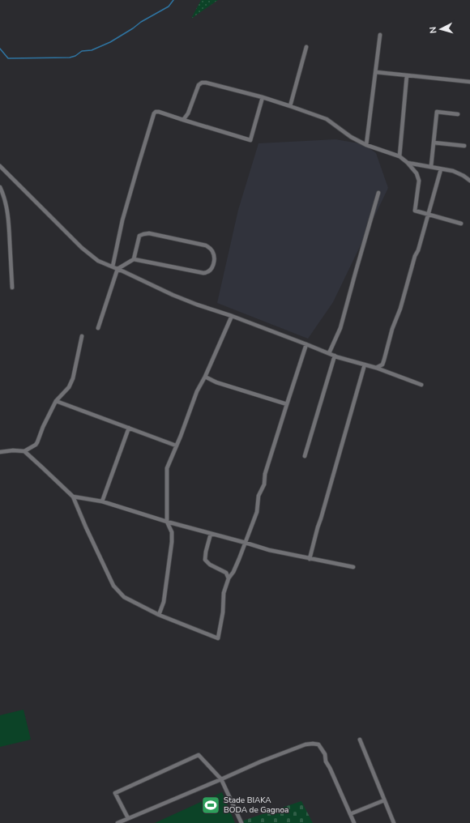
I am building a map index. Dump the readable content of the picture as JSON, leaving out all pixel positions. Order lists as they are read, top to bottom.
{
  "places": {
    "sports": ["Stade BIAKA BODA de Gagnoa"]
  },
  "north": "left"
}
